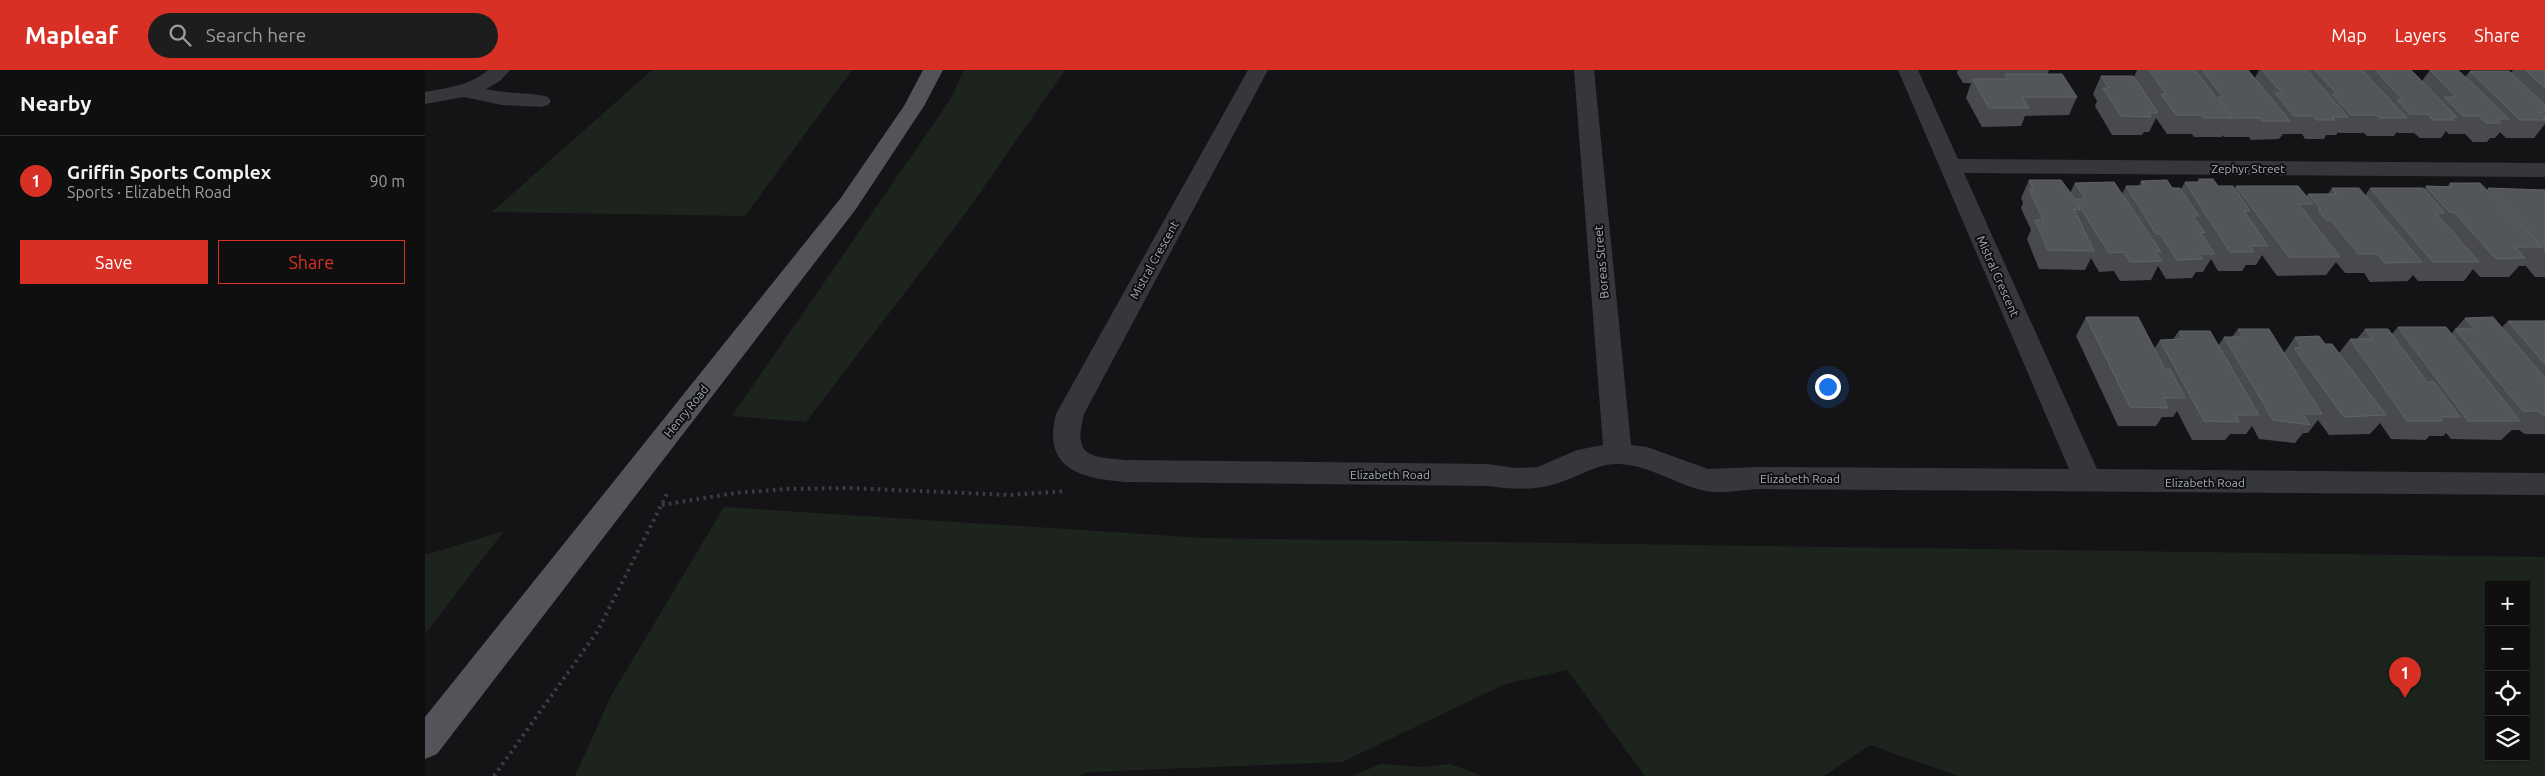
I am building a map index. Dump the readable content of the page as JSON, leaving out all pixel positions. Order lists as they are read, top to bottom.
{
  "streets": {
    "main road": ["Henry Road"],
    "street": [
      "Zephyr Street",
      "Mistral Crescent",
      "Boreas Street",
      "Elizabeth Road"
    ]
  },
  "crossings": [
    ["Zephyr Street", "Mistral Crescent"],
    ["Mistral Crescent", "Elizabeth Road"],
    ["Boreas Street", "Elizabeth Road"]
  ],
  "page": {
    "header": "Mapleaf",
    "search": "Search here",
    "nav": ["Map", "Layers", "Share"],
    "heading": "Nearby",
    "list": [
      {
        "mark": "1",
        "name": "Griffin Sports Complex",
        "note": "Sports · Elizabeth Road",
        "value": "90 m"
      }
    ],
    "buttons": ["Save", "Share"],
    "map_buttons": ["+", "−"],
    "pins": "1"
  }
}
